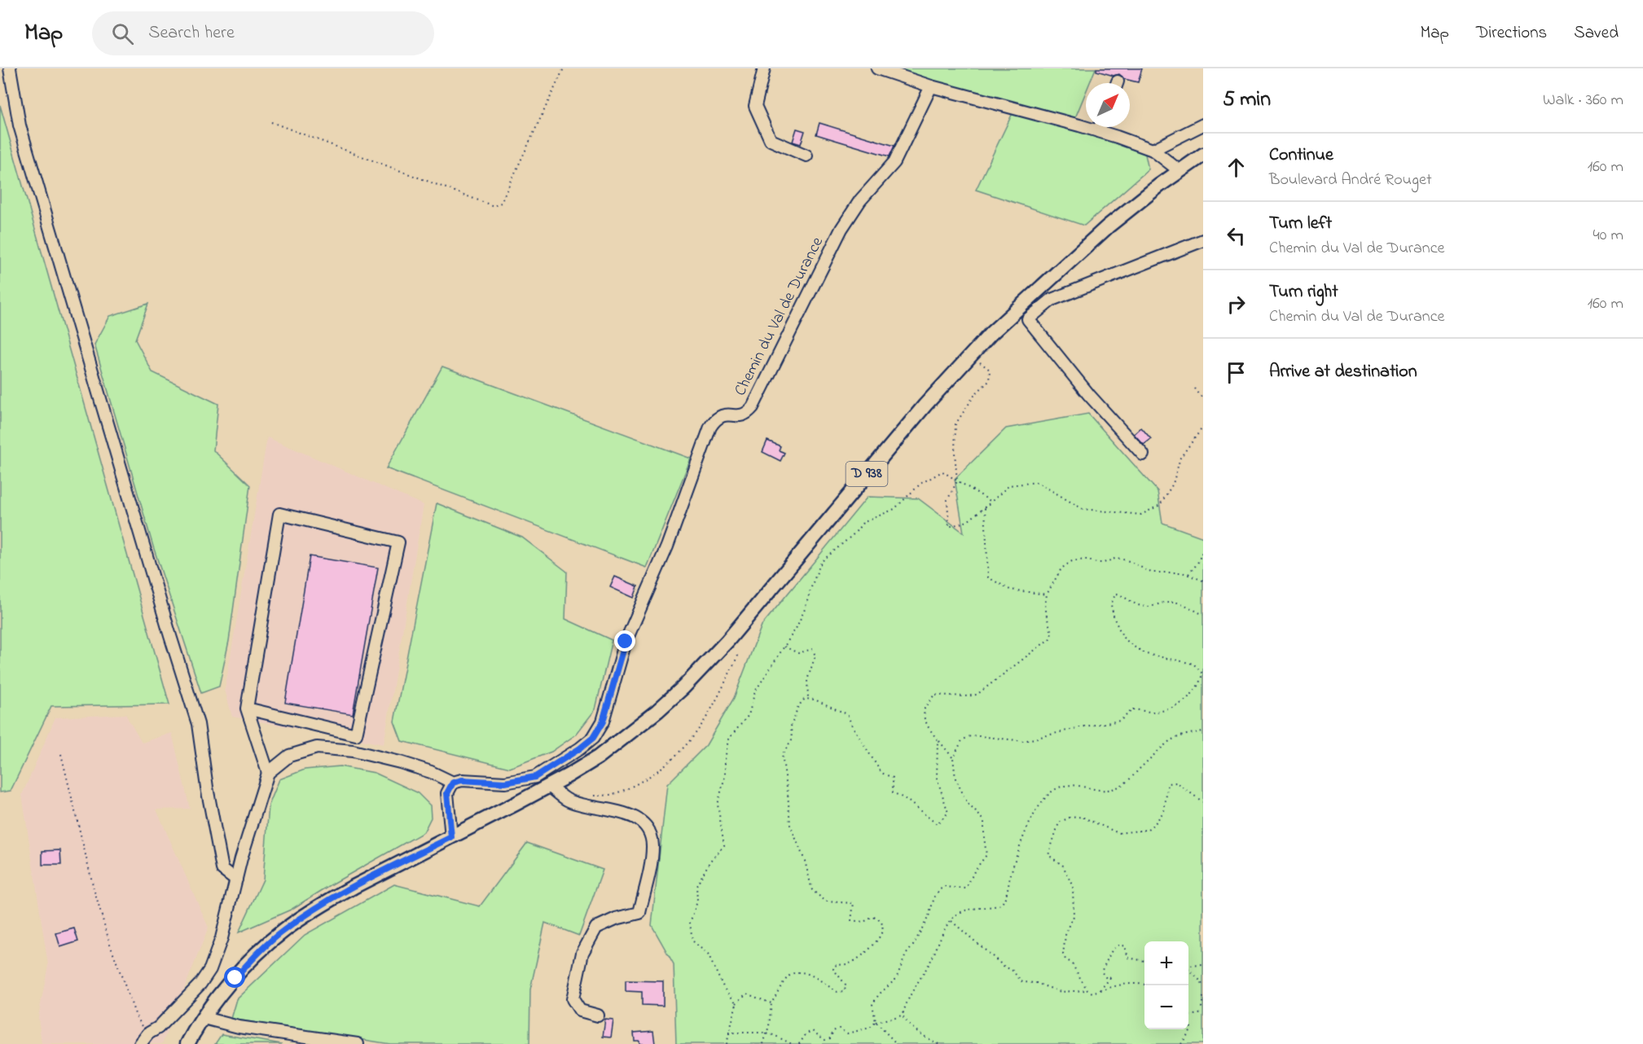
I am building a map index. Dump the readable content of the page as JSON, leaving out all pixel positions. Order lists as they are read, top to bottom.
{
  "streets": {
    "main road": ["D 938"],
    "street": ["Chemin du Val de Durance"]
  },
  "north": "top right",
  "page": {
    "header": "Map",
    "search": "Search here",
    "nav": ["Map", "Directions", "Saved"],
    "heading": ["5 min", "Walk · 360 m"],
    "list": [
      ["Continue", "Boulevard André Rouget", "160 m"],
      ["Turn left", "Chemin du Val de Durance", "40 m"],
      ["Turn right", "Chemin du Val de Durance", "160 m"],
      "Arrive at destination"
    ],
    "map_buttons": ["+", "−"]
  }
}
